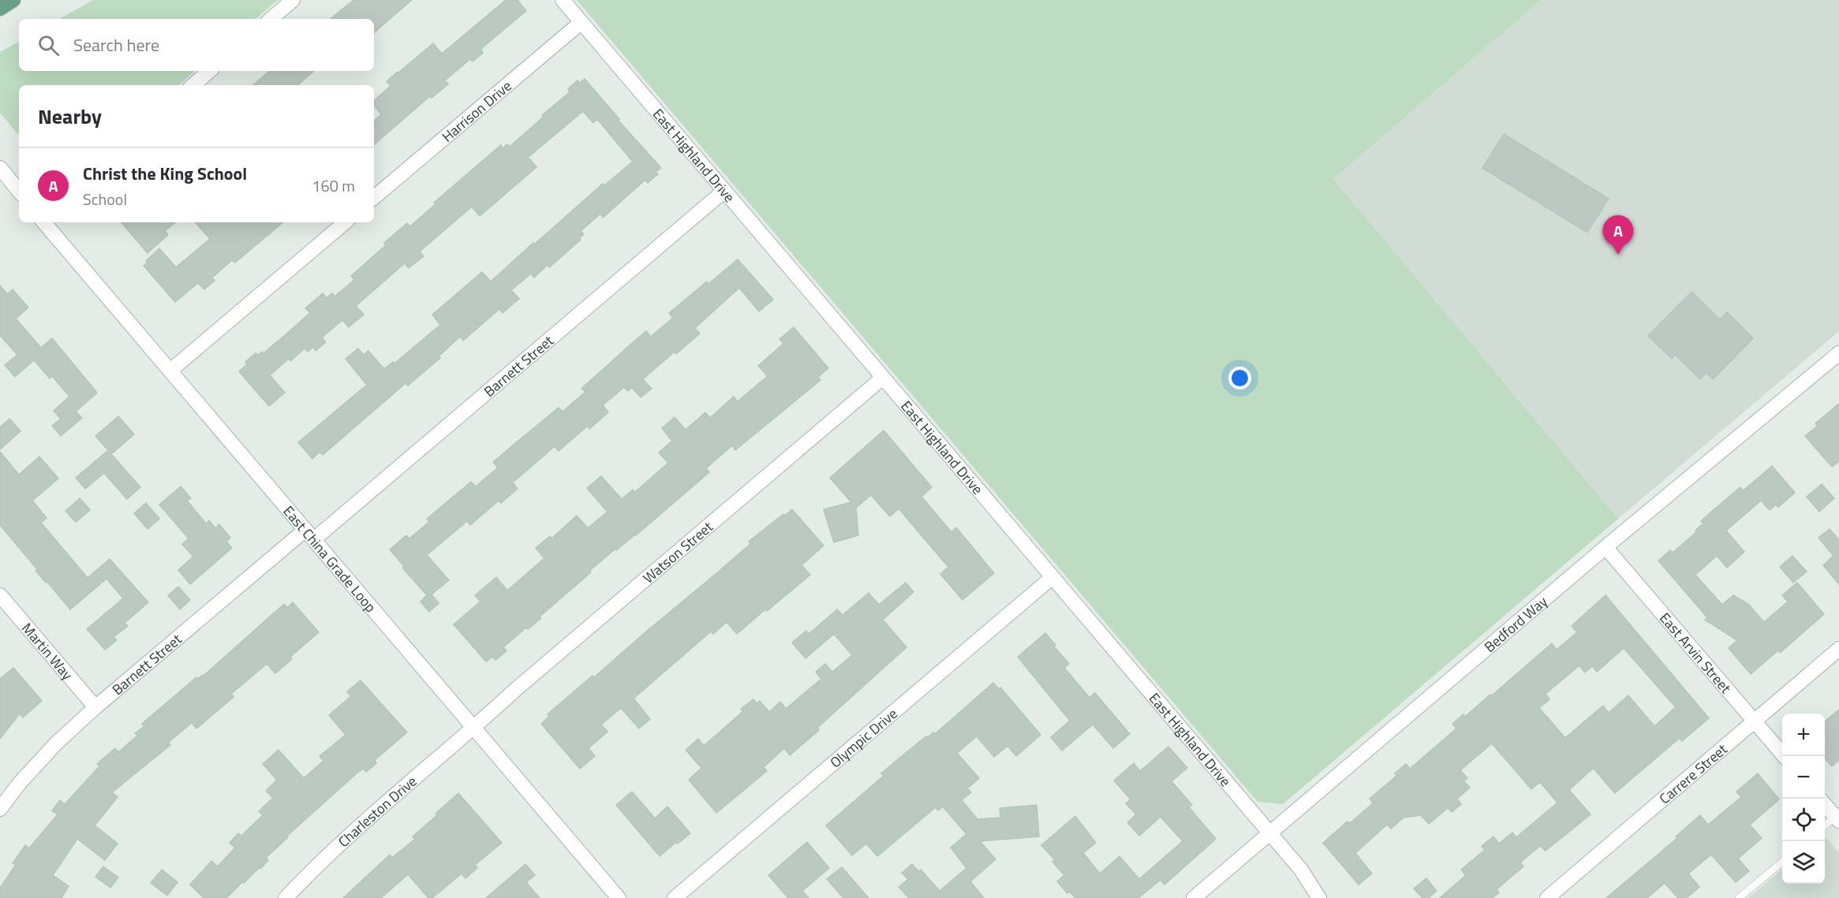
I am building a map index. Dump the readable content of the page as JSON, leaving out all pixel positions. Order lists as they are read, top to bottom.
{
  "streets": {
    "street": [
      "Harrison Drive",
      "East Highland Drive",
      "Barnett Street",
      "Watson Street",
      "East China Grade Loop",
      "Bedford Way",
      "Martin Way",
      "East Arvin Street",
      "Olympic Drive",
      "Carrere Street",
      "Charleston Drive"
    ]
  },
  "crossings": [
    ["Harrison Drive", "East Highland Drive"],
    ["East Highland Drive", "Barnett Street"],
    ["East Highland Drive", "Watson Street"],
    ["East Highland Drive", "Bedford Way"],
    ["East Highland Drive", "Olympic Drive"],
    ["Barnett Street", "East China Grade Loop"],
    ["Barnett Street", "Martin Way"],
    ["Watson Street", "East China Grade Loop"],
    ["Watson Street", "Charleston Drive"],
    ["East China Grade Loop", "Charleston Drive"],
    ["Bedford Way", "East Arvin Street"],
    ["East Arvin Street", "Carrere Street"]
  ],
  "page": {
    "search": "Search here",
    "heading": "Nearby",
    "list": [
      {
        "mark": "A",
        "name": "Christ the King School",
        "note": "School",
        "value": "160 m"
      }
    ],
    "pins": "A",
    "map_buttons": ["+", "−"]
  }
}
